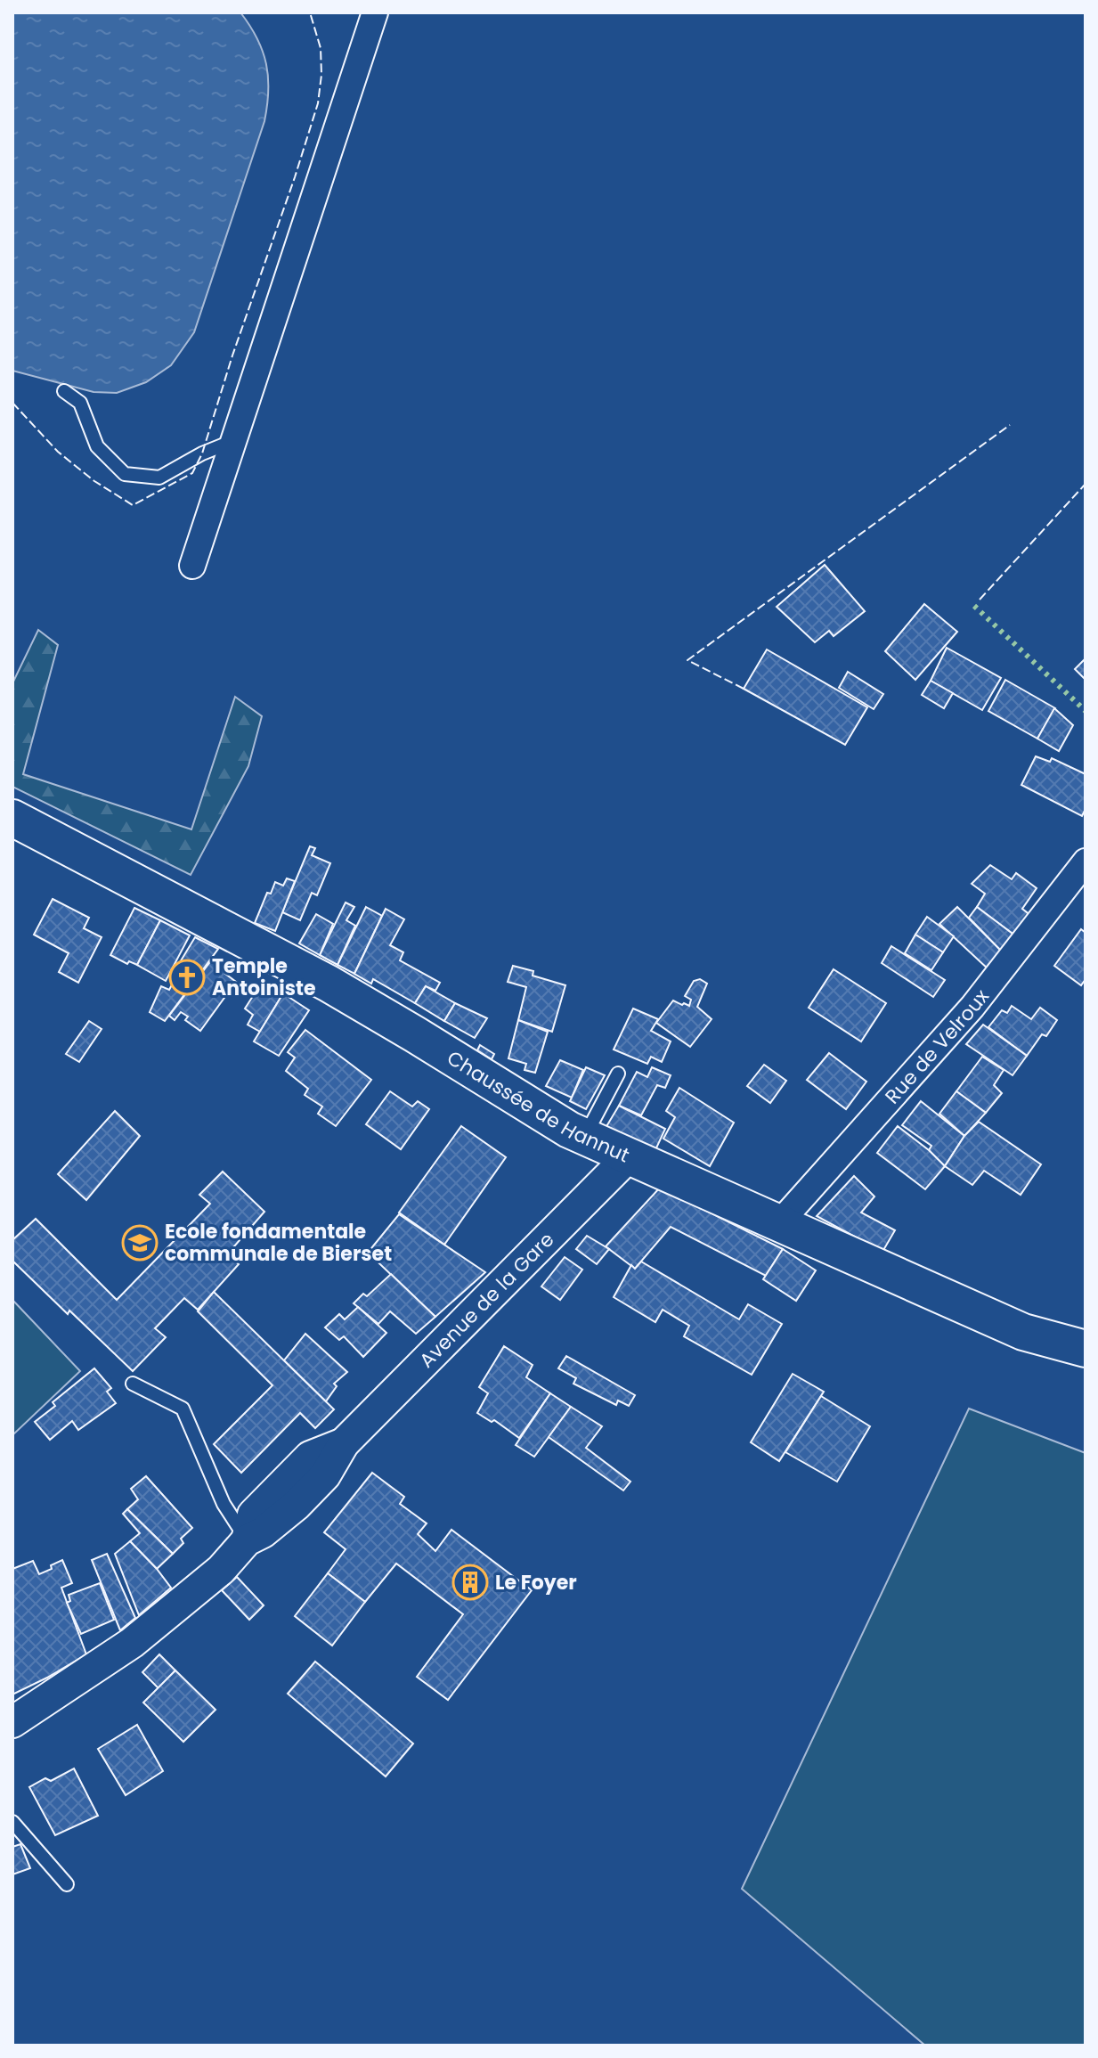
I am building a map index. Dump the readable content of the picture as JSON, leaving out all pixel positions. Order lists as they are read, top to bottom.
{
  "streets": {
    "main road": ["Chaussée de Hannut"],
    "street": ["Rue de Velroux", "Avenue de la Gare"]
  },
  "crossings": [
    ["Rue de Velroux", "Chaussée de Hannut"],
    ["Chaussée de Hannut", "Avenue de la Gare"]
  ],
  "places": {
    "church": ["Temple Antoiniste"],
    "school or university": ["Ecole fondamentale communale de Bierset"],
    "building": ["Le Foyer"]
  }
}
